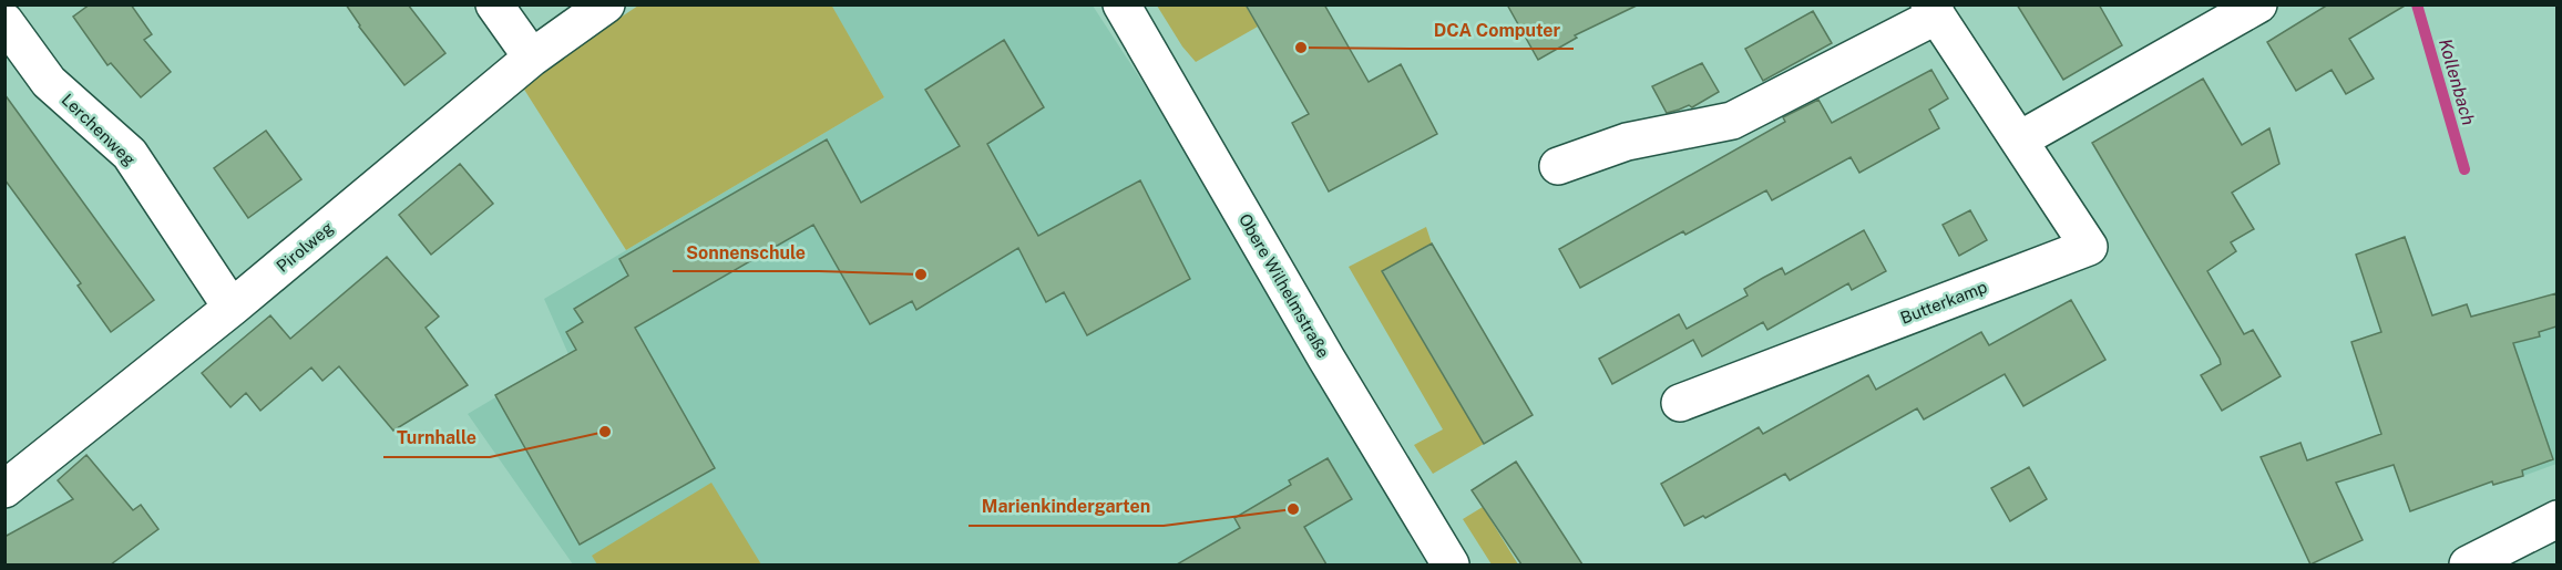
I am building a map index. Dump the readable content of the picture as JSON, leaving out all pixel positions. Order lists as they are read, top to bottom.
{
  "streets": {
    "street": [
      "Lerchenweg",
      "Pirolweg",
      "Obere Wilhelmstraße",
      "Butterkamp"
    ]
  },
  "crossings": [
    ["Lerchenweg", "Pirolweg"]
  ],
  "water": ["Kollenbach"],
  "places": [
    "DCA Computer",
    "Sonnenschule",
    "Turnhalle",
    "Marienkindergarten"
  ]
}
